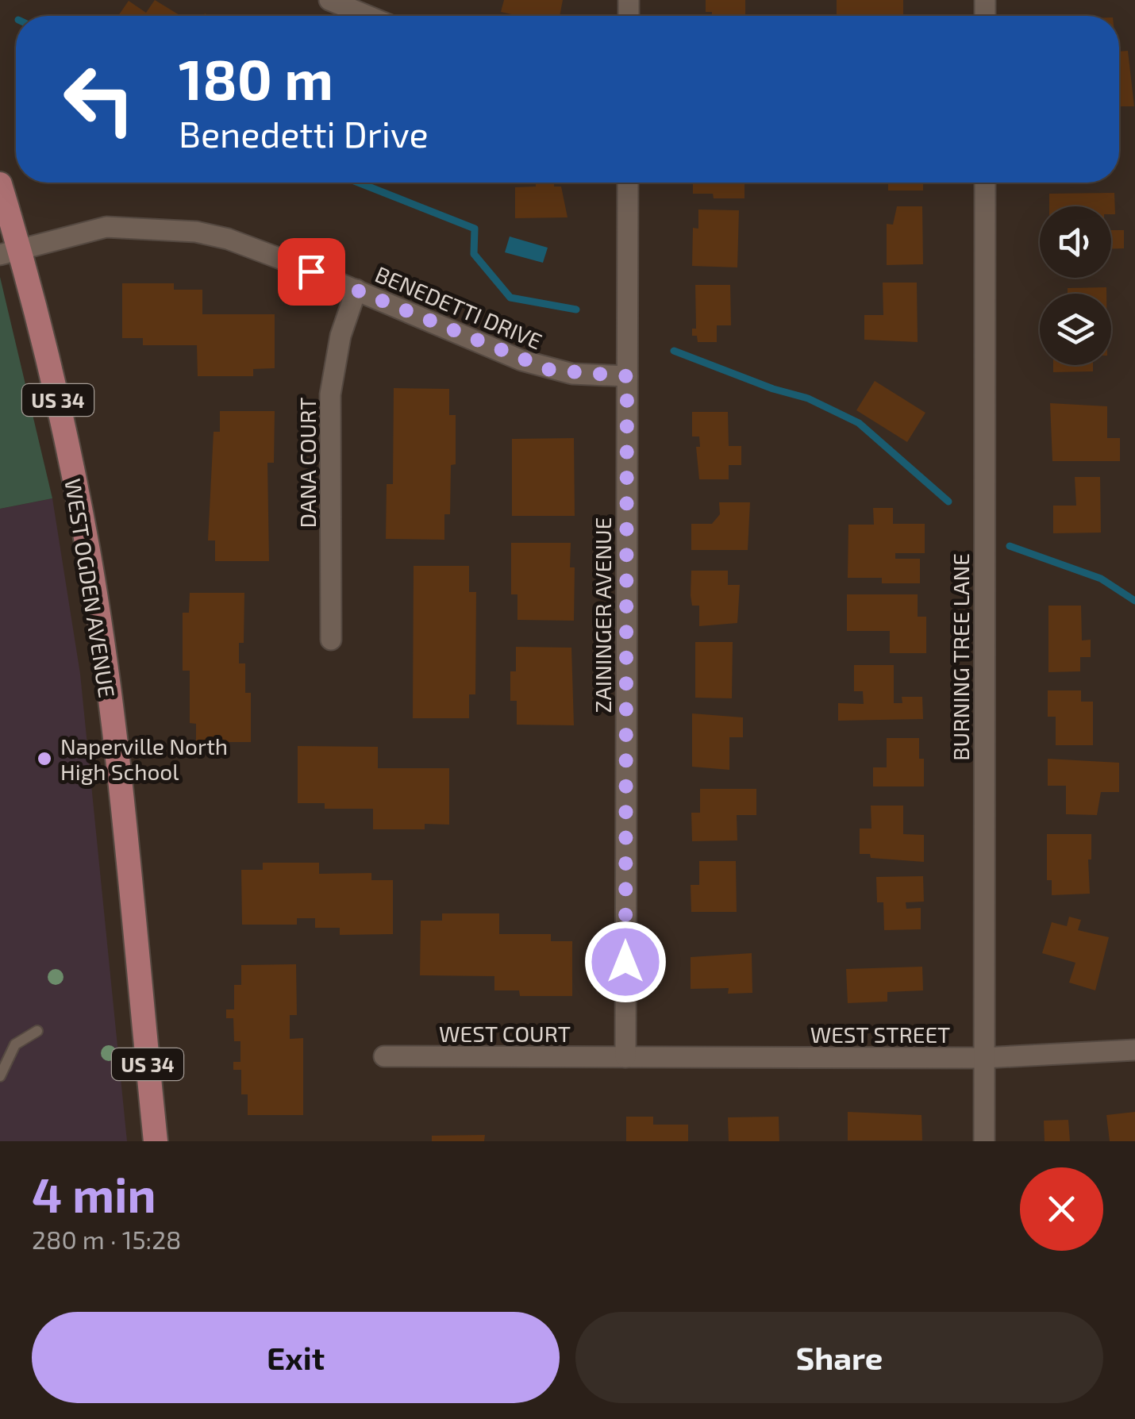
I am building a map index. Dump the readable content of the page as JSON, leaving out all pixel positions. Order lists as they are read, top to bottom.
{
  "streets": {
    "main road": ["US 34", "WEST OGDEN AVENUE"],
    "street": [
      "BENEDETTI DRIVE",
      "DANA COURT",
      "ZAININGER AVENUE",
      "BURNING TREE LANE",
      "WEST COURT",
      "WEST STREET"
    ]
  },
  "crossings": [
    ["BENEDETTI DRIVE", "DANA COURT"],
    ["BENEDETTI DRIVE", "WEST OGDEN AVENUE"],
    ["BENEDETTI DRIVE", "ZAININGER AVENUE"],
    ["ZAININGER AVENUE", "WEST COURT"],
    ["ZAININGER AVENUE", "WEST STREET"],
    ["BURNING TREE LANE", "WEST STREET"],
    ["WEST COURT", "WEST STREET"]
  ],
  "places": ["Naperville North High School"],
  "page": {
    "turn": ["180 m", "Benedetti Drive"],
    "heading": ["4 min", "280 m · 15:28"],
    "buttons": ["Exit", "Share"]
  }
}
